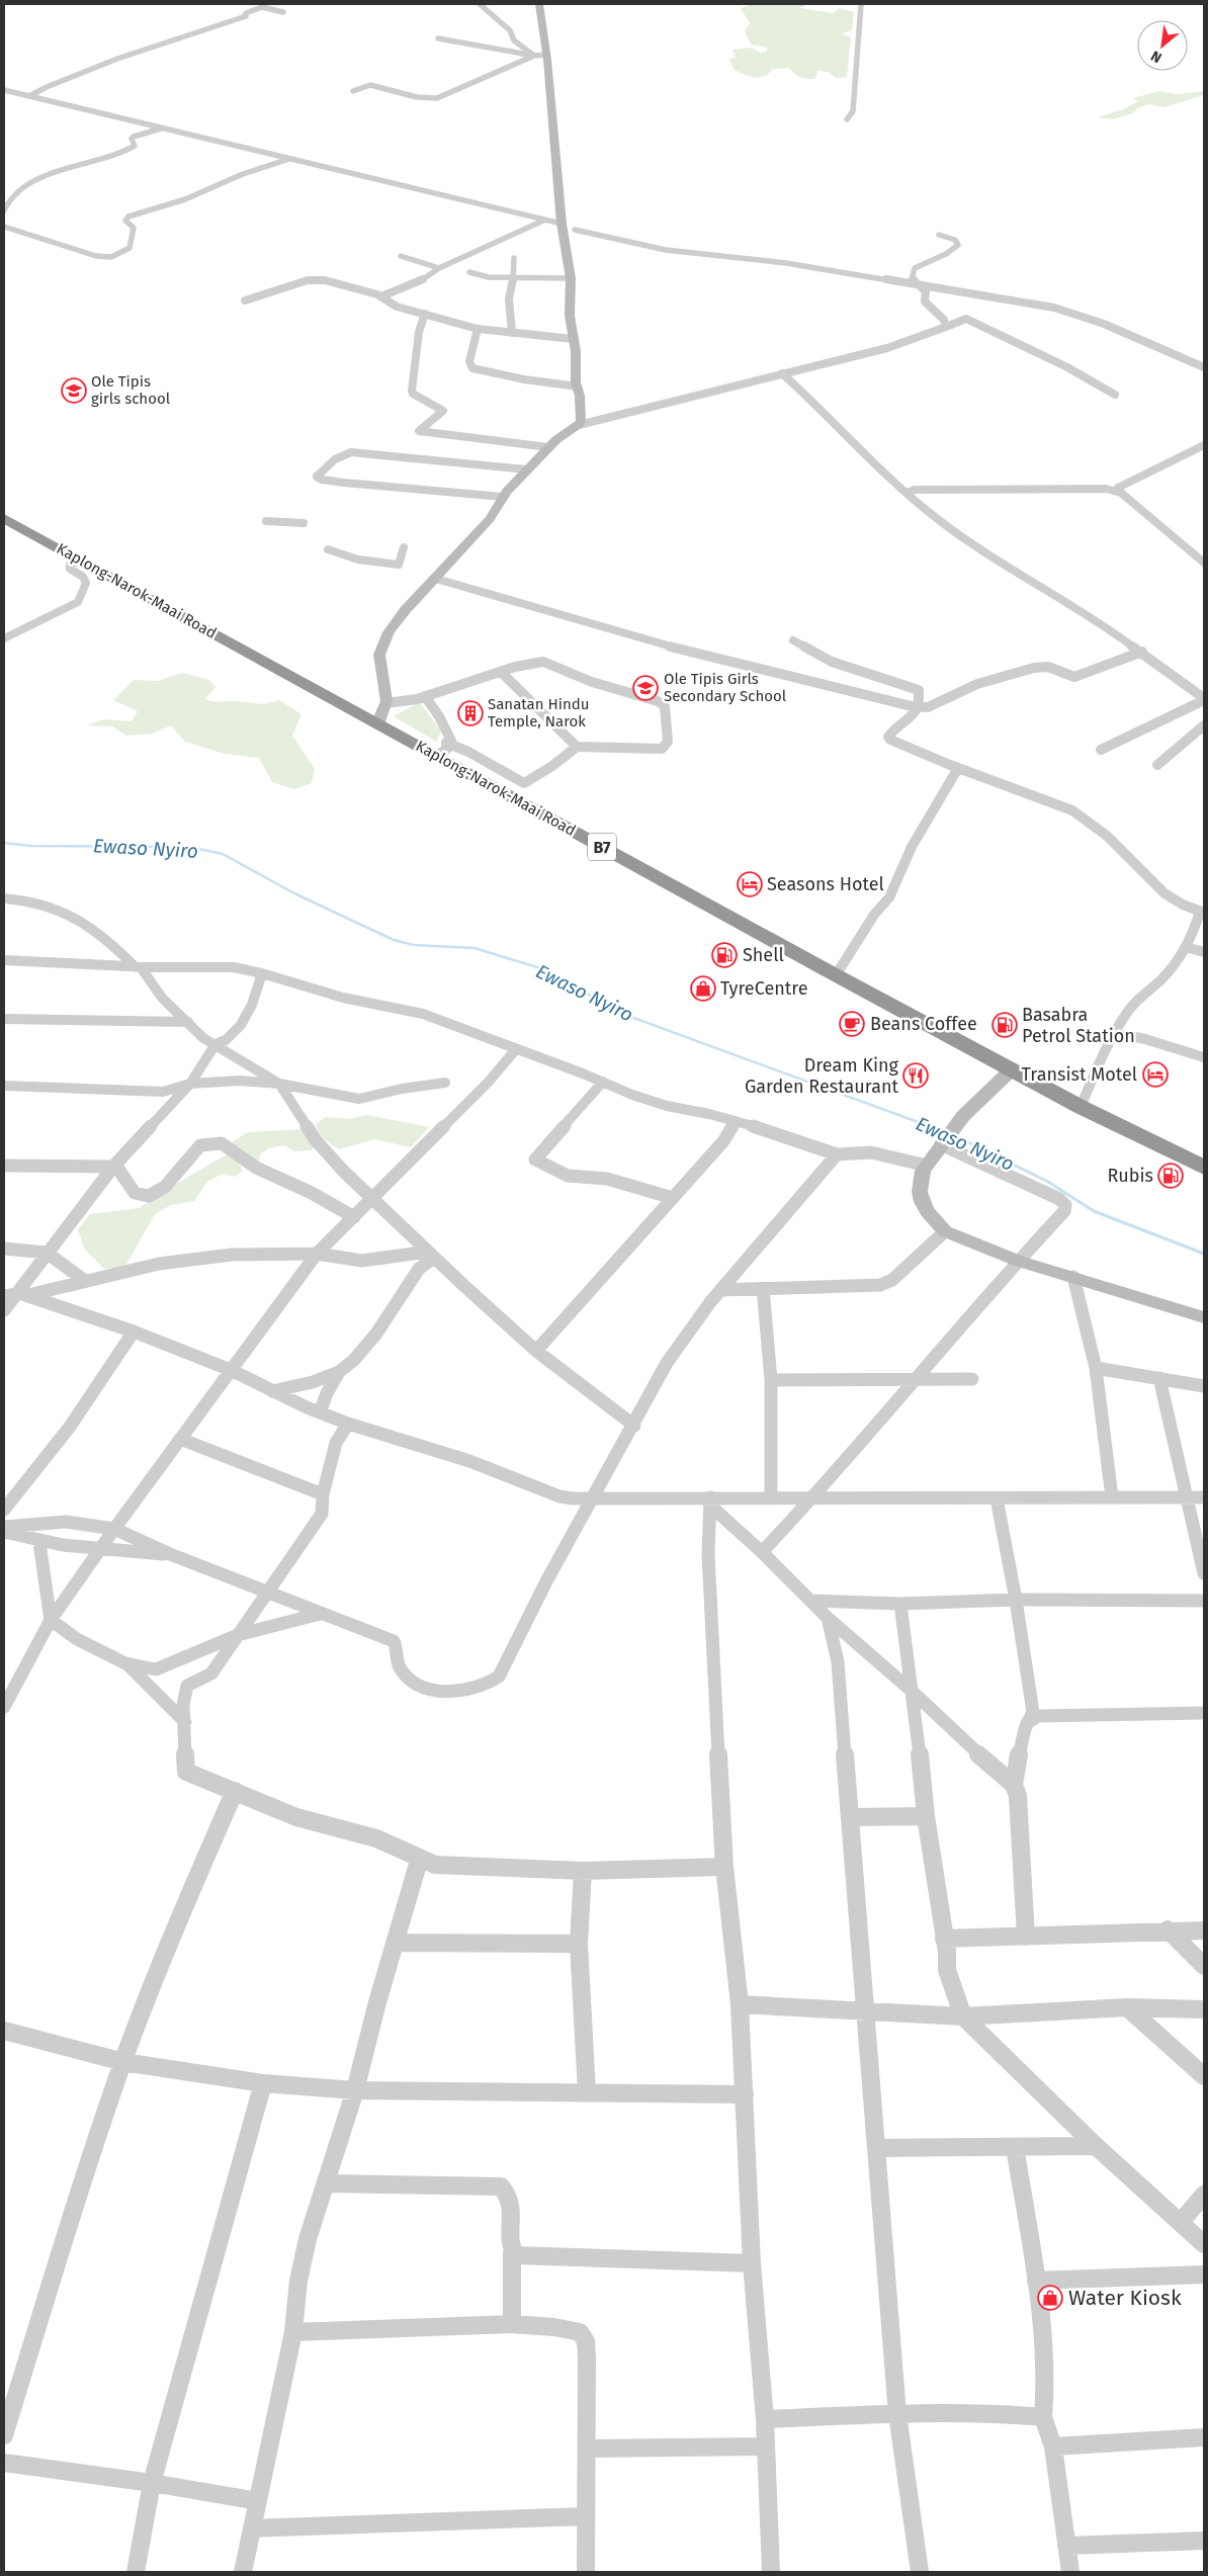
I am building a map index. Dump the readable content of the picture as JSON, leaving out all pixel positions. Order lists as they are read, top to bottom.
{
  "streets": {
    "highway": ["Kaplong-Narok-Maai Road", "B7"]
  },
  "water": ["Ewaso Nyiro"],
  "places": {
    "school or university": ["Ole Tipis girls school", "Ole Tipis Girls Secondary School"],
    "building": ["Sanatan Hindu Temple, Narok"],
    "hotel": ["Seasons Hotel", "Transist Motel"],
    "fuel station": ["Shell", "Basabra Petrol Station", "Rubis"],
    "shop": ["TyreCentre", "Water Kiosk"],
    "cafe": ["Beans Coffee"],
    "restaurant": ["Dream King Garden Restaurant"]
  },
  "north": "bottom left"
}
